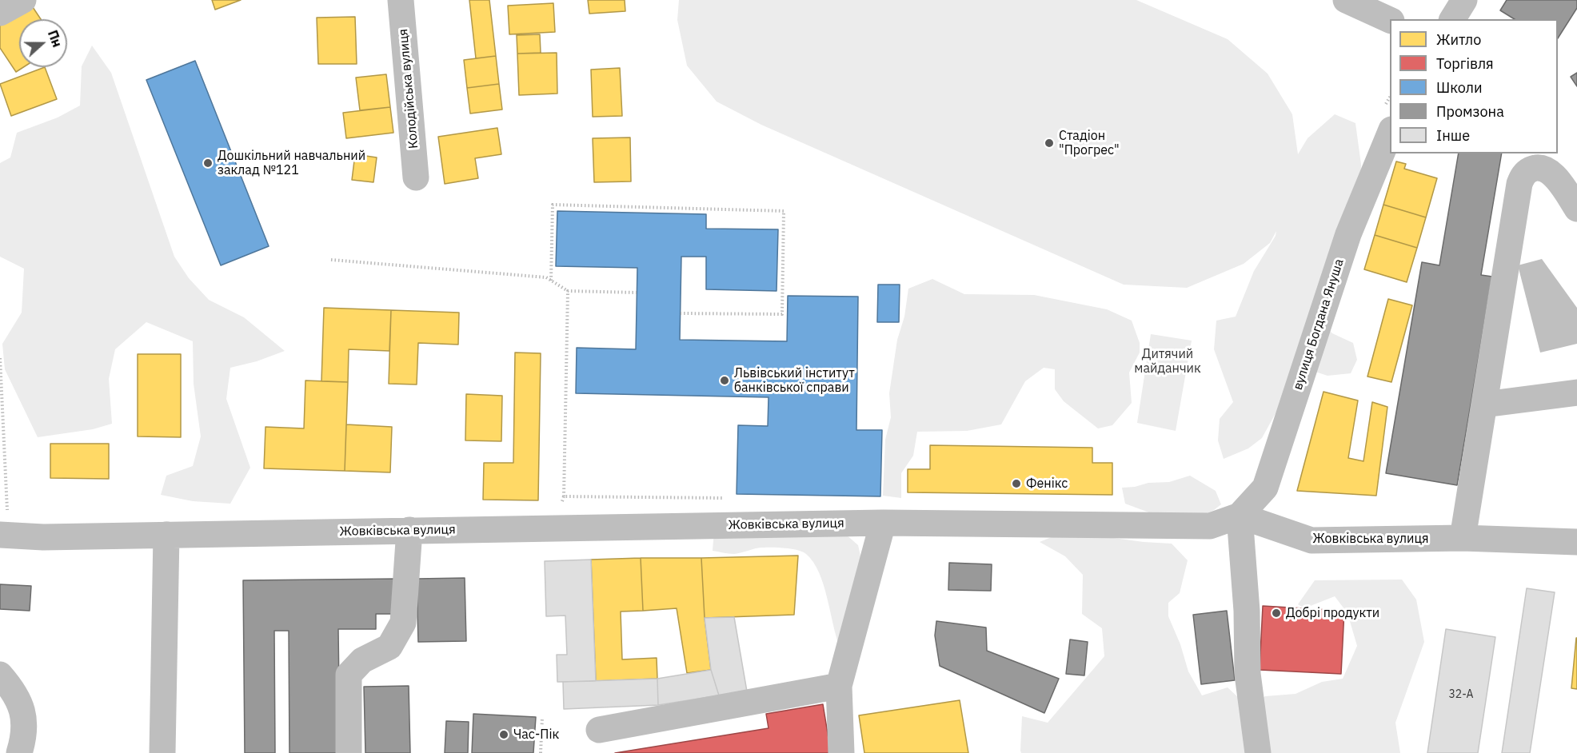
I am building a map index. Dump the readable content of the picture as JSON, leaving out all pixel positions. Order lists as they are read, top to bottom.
{
  "streets": {
    "street": ["Колодійська вулиця", "вулиця Богдана Януша", "Жовківська вулиця"]
  },
  "crossings": [
    ["вулиця Богдана Януша", "Жовківська вулиця"]
  ],
  "parks": ["Дитячий майданчик"],
  "places": [
    "Стадіон \"Прогрес\"",
    "Дошкільний навчальний заклад №121",
    "Львівський інститут банківської справи",
    "Фенікс",
    "Добрі продукти",
    "Час-Пік"
  ],
  "house_numbers": ["32-А"],
  "legend": [
    "Житло",
    "Торгівля",
    "Школи",
    "Промзона",
    "Інше"
  ],
  "north": "right"
}
